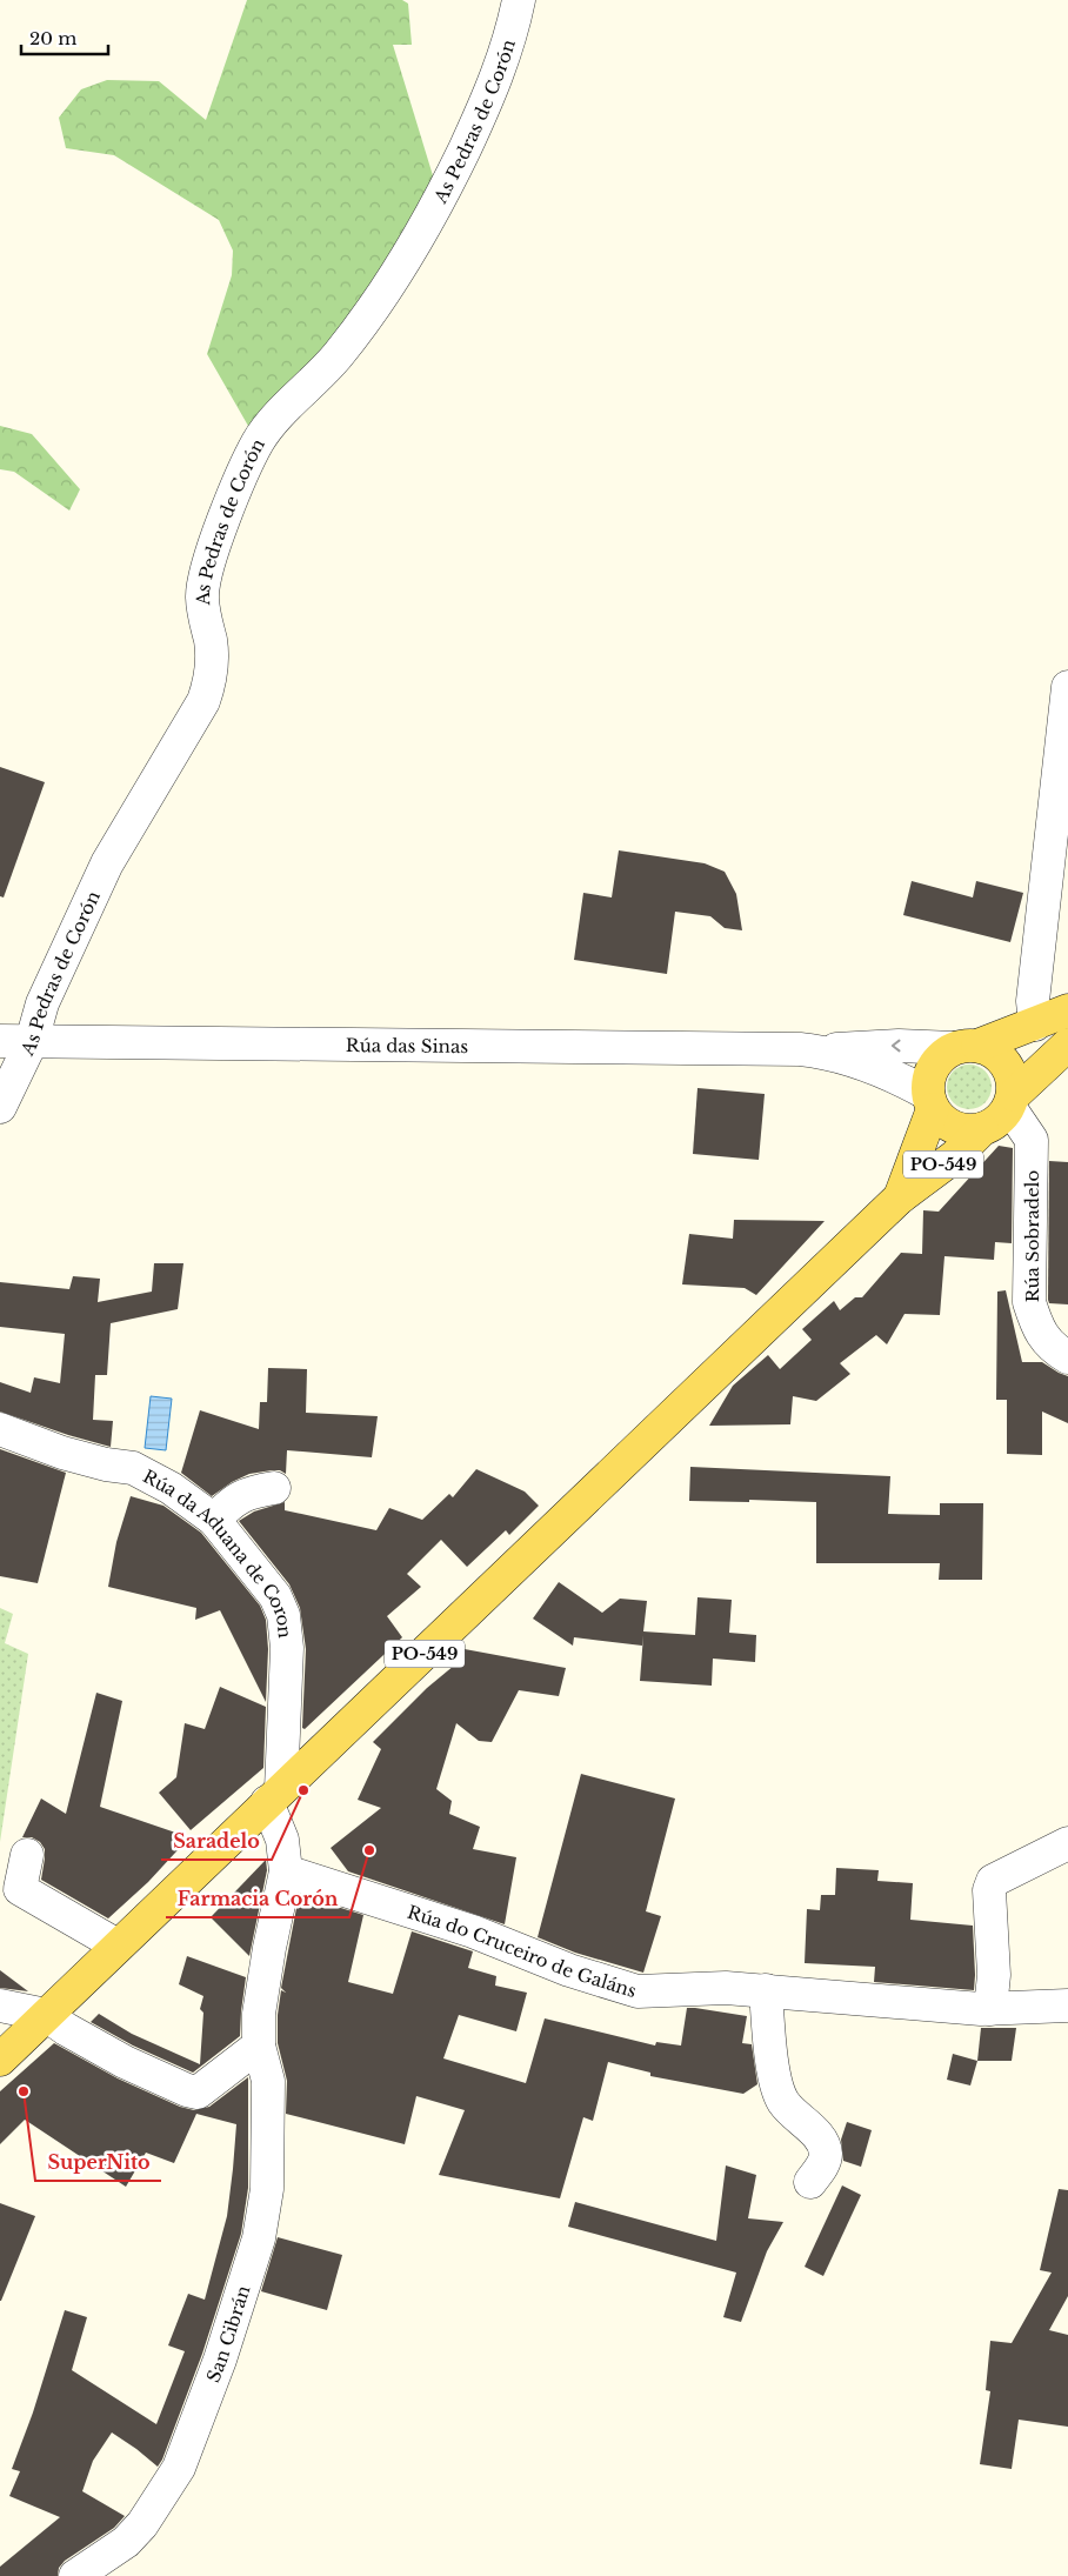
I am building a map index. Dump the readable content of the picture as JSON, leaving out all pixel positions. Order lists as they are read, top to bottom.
{
  "streets": {
    "main road": ["PO-549"],
    "street": [
      "As Pedras de Corón",
      "Rúa das Sinas",
      "Rúa Sobradelo",
      "Rúa da Aduana de Coron",
      "Rúa do Cruceiro de Galáns",
      "San Cibrán"
    ]
  },
  "crossings": [
    ["As Pedras de Corón", "Rúa das Sinas"],
    ["Rúa das Sinas", "PO-549"],
    ["Rúa das Sinas", "Rúa Sobradelo"],
    ["PO-549", "Rúa Sobradelo"],
    ["PO-549", "Rúa da Aduana de Coron"],
    ["PO-549", "San Cibrán"],
    ["Rúa da Aduana de Coron", "San Cibrán"],
    ["Rúa do Cruceiro de Galáns", "San Cibrán"]
  ],
  "places": ["Saradelo", "Farmacia Corón", "SuperNito"],
  "scale_bar": "20 m"
}
